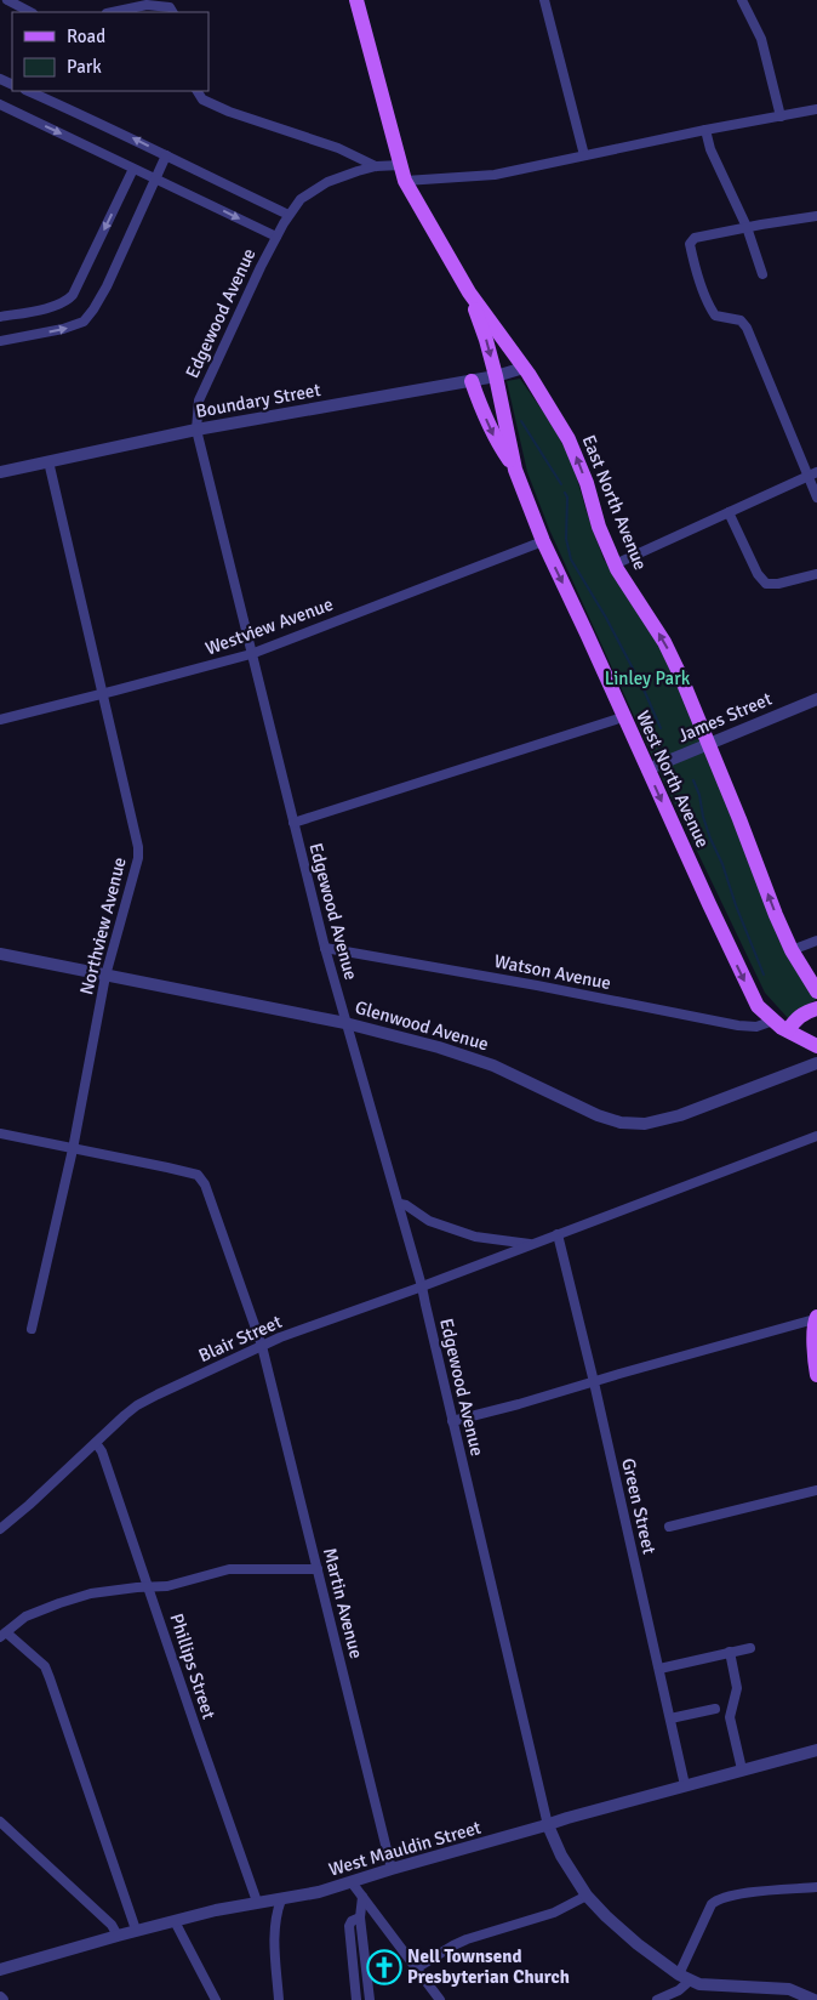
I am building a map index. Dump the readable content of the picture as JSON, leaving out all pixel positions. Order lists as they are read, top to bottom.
{
  "streets": {
    "main road": ["East North Avenue", "West North Avenue"],
    "street": [
      "Edgewood Avenue",
      "Boundary Street",
      "Westview Avenue",
      "James Street",
      "Northview Avenue",
      "Watson Avenue",
      "Glenwood Avenue",
      "Blair Street",
      "Green Street",
      "Martin Avenue",
      "Phillips Street",
      "West Mauldin Street"
    ]
  },
  "crossings": [
    ["Edgewood Avenue", "Boundary Street"],
    ["Edgewood Avenue", "East North Avenue"],
    ["Edgewood Avenue", "Westview Avenue"],
    ["Edgewood Avenue", "Watson Avenue"],
    ["Edgewood Avenue", "Glenwood Avenue"],
    ["Edgewood Avenue", "Blair Street"],
    ["Edgewood Avenue", "West Mauldin Street"],
    ["Boundary Street", "East North Avenue"],
    ["Boundary Street", "West North Avenue"],
    ["Boundary Street", "Northview Avenue"],
    ["East North Avenue", "James Street"],
    ["East North Avenue", "West North Avenue"],
    ["Westview Avenue", "West North Avenue"],
    ["Westview Avenue", "Northview Avenue"],
    ["James Street", "West North Avenue"],
    ["West North Avenue", "Watson Avenue"],
    ["Northview Avenue", "Glenwood Avenue"],
    ["Northview Avenue", "Martin Avenue"],
    ["Blair Street", "Green Street"],
    ["Blair Street", "Martin Avenue"],
    ["Blair Street", "Phillips Street"],
    ["Green Street", "West Mauldin Street"],
    ["Martin Avenue", "West Mauldin Street"],
    ["Phillips Street", "West Mauldin Street"]
  ],
  "one_way": ["East North Avenue", "West North Avenue"],
  "parks": ["Linley Park"],
  "places": {
    "church": ["Nell Townsend Presbyterian Church"]
  },
  "legend": ["Road", "Park"]
}
